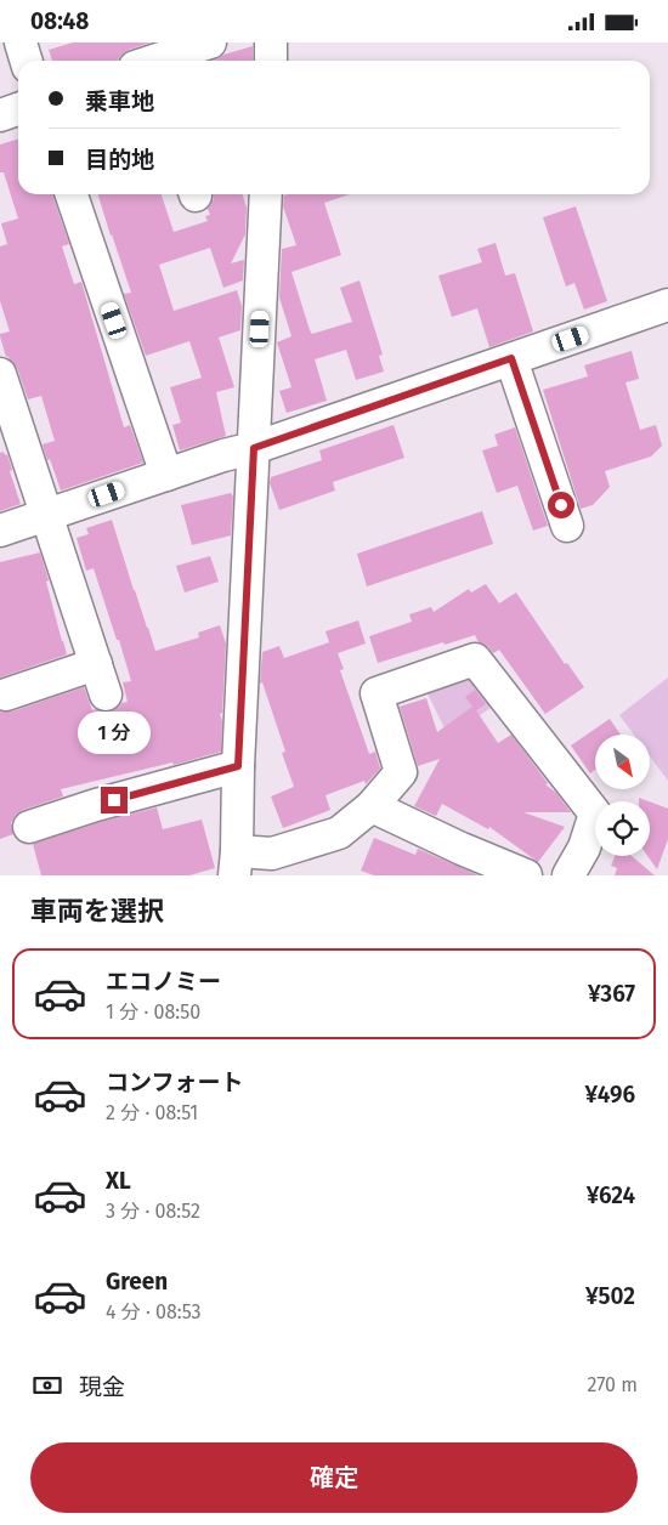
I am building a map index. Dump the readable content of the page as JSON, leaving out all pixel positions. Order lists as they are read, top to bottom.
{
  "north": "bottom right",
  "page": {
    "status": "08:48",
    "banner": ["乗車地", "目的地"],
    "bubble": "1 分",
    "heading": "車両を選択",
    "list": [
      {
        "name": "エコノミー",
        "note": "1 分 · 08:50",
        "value": "¥367"
      },
      {
        "name": "コンフォート",
        "note": "2 分 · 08:51",
        "value": "¥496"
      },
      {
        "name": "XL",
        "note": "3 分 · 08:52",
        "value": "¥624"
      },
      {
        "name": "Green",
        "note": "4 分 · 08:53",
        "value": "¥502"
      }
    ],
    "pay": ["現金", "270 m"],
    "buttons": "確定"
  }
}
